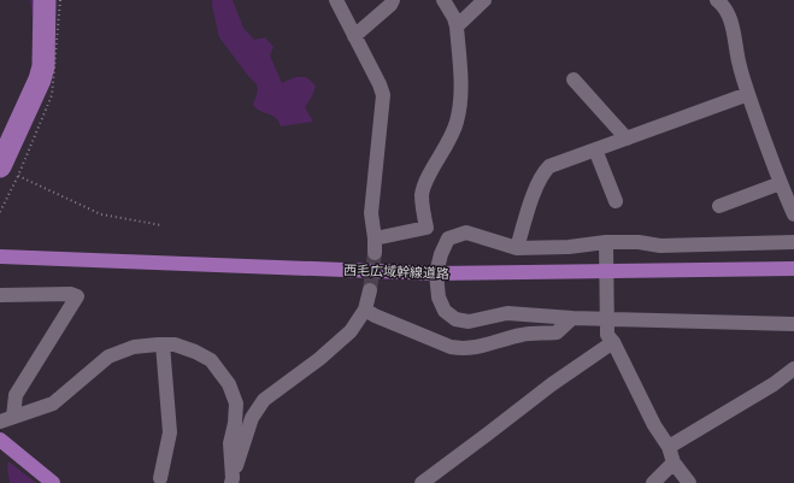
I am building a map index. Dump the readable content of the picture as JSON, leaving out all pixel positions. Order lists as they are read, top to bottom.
{
  "streets": {
    "main road": ["西毛広域幹線道路"]
  }
}
